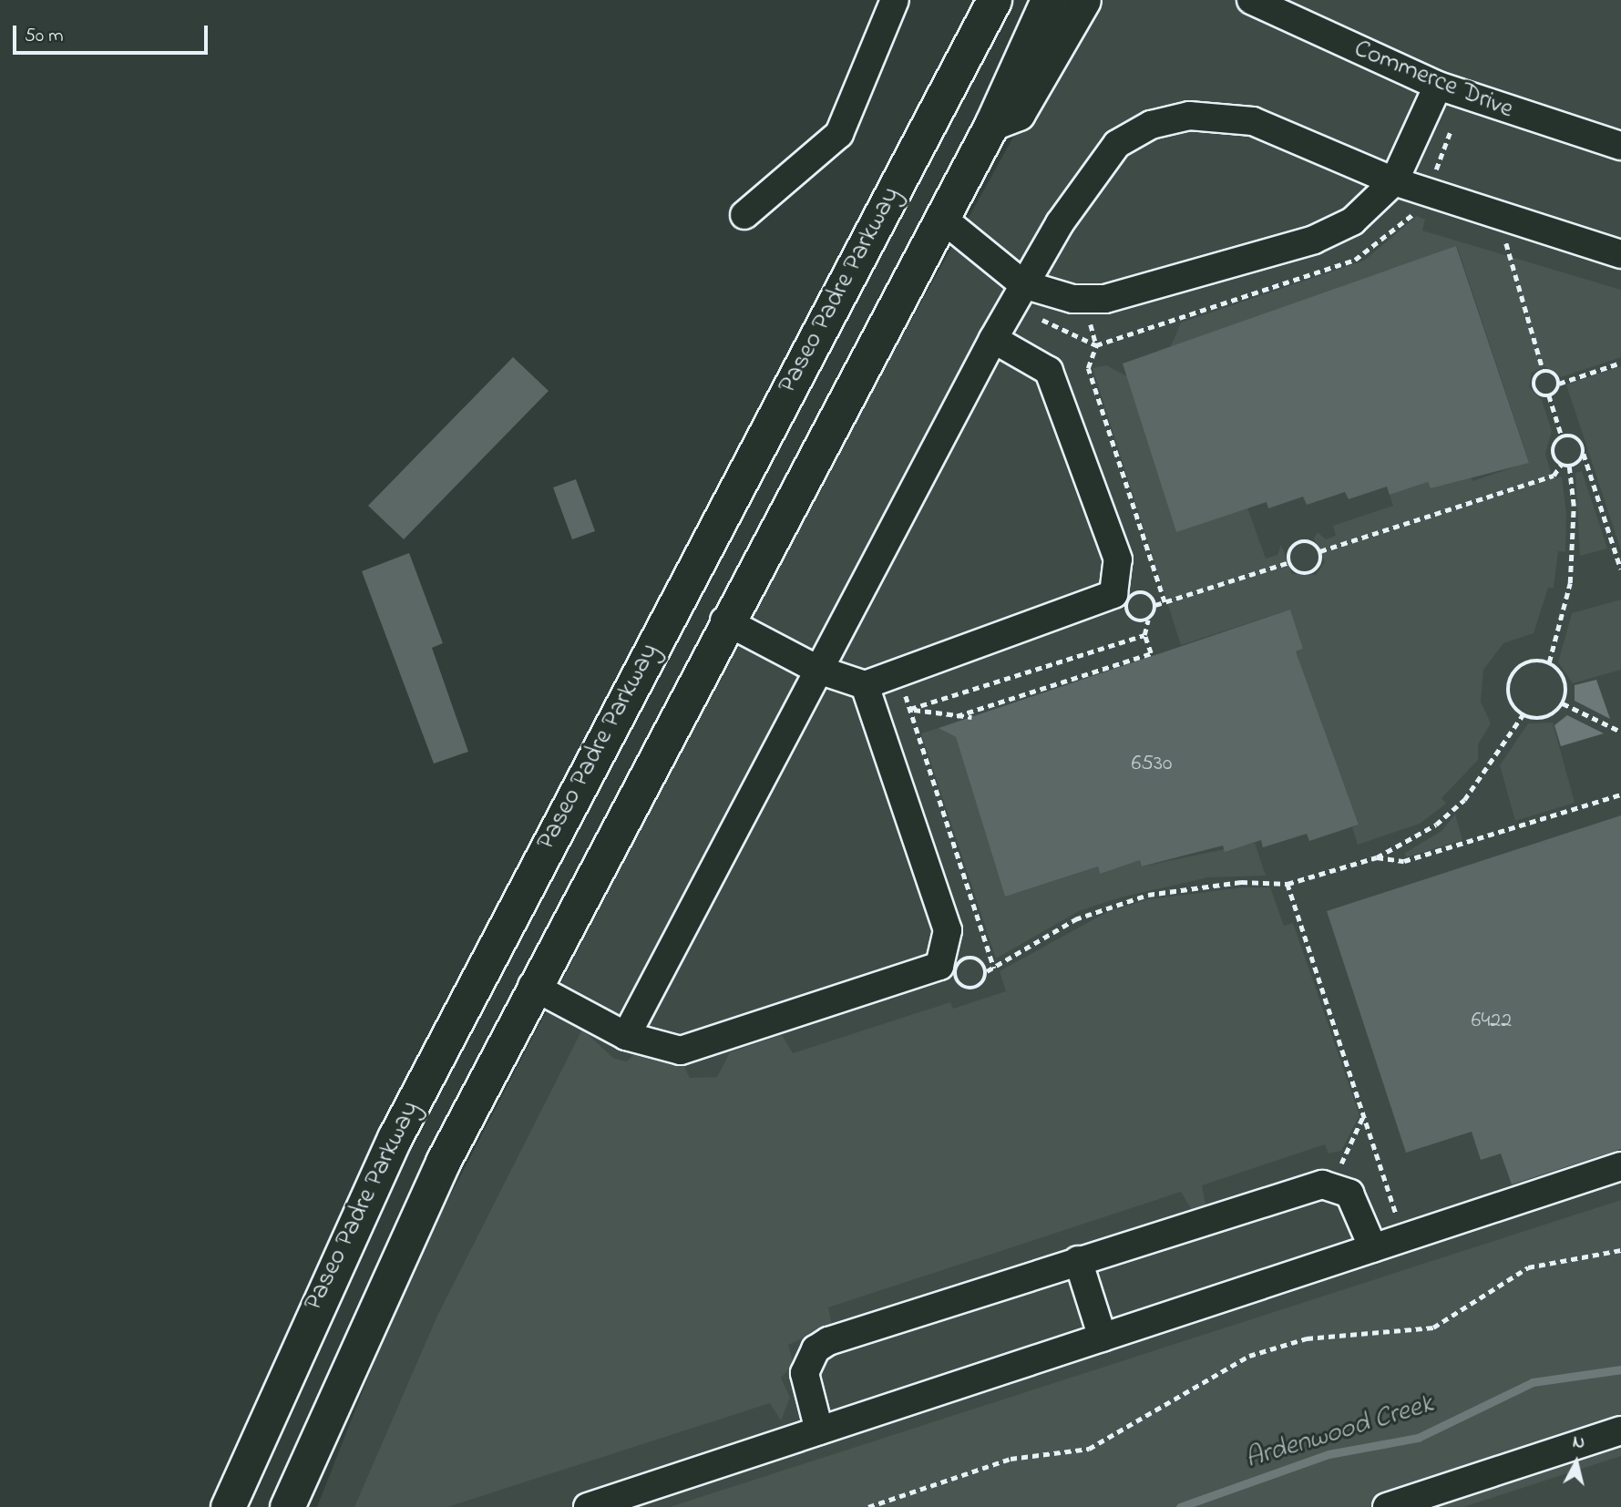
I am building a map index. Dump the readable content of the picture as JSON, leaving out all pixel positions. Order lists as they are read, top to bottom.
{
  "streets": {
    "main road": ["Paseo Padre Parkway"],
    "street": ["Commerce Drive"]
  },
  "water": ["Ardenwood Creek"],
  "house_numbers": ["6530", "6422"],
  "scale_bar": "50 m",
  "north": "top"
}
